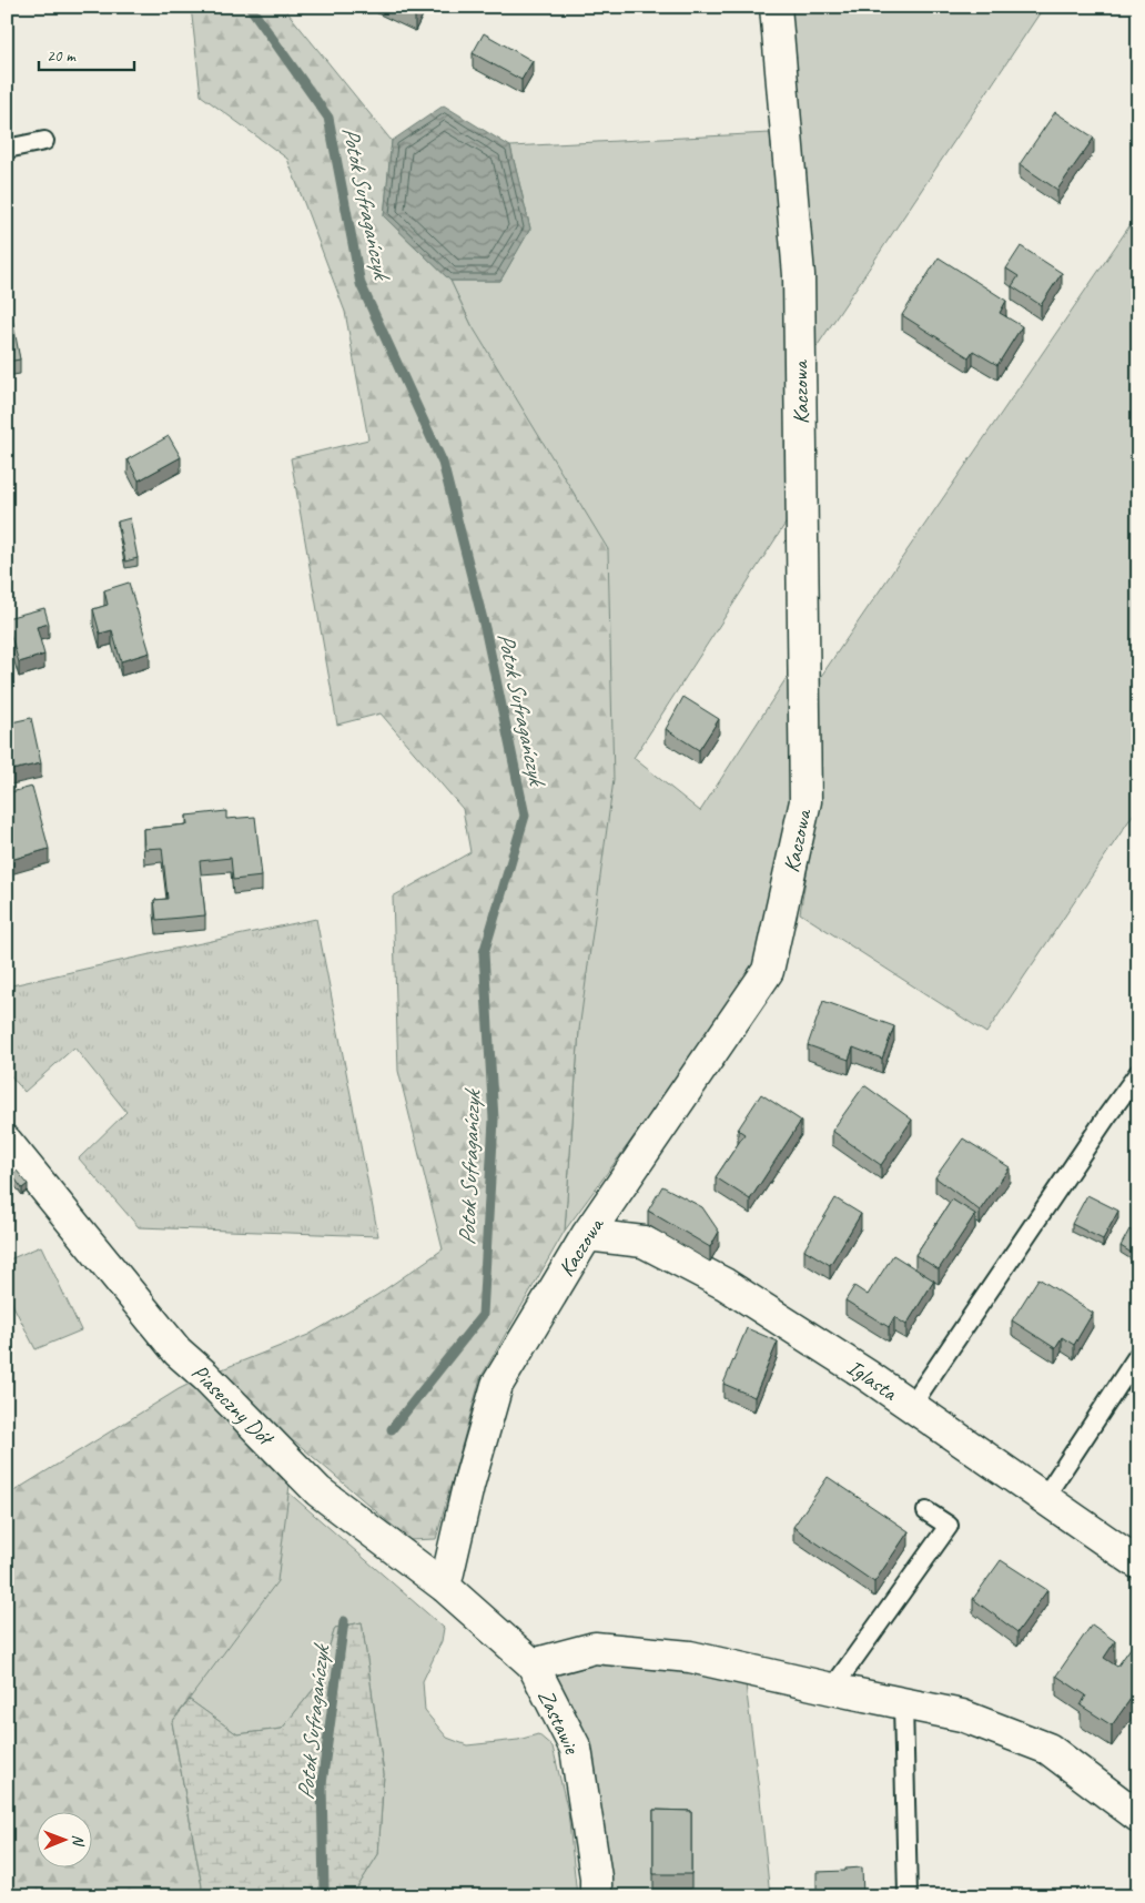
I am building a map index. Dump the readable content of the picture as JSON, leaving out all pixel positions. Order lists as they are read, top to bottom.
{
  "streets": {
    "street": [
      "Kaczowa",
      "Iglasta",
      "Piaseczny Dół",
      "Zastawie"
    ]
  },
  "crossings": [
    ["Kaczowa", "Iglasta"],
    ["Kaczowa", "Piaseczny Dół"],
    ["Piaseczny Dół", "Zastawie"]
  ],
  "water": ["Potok Sufragańczyk"],
  "scale_bar": "20 m",
  "north": "right"
}
